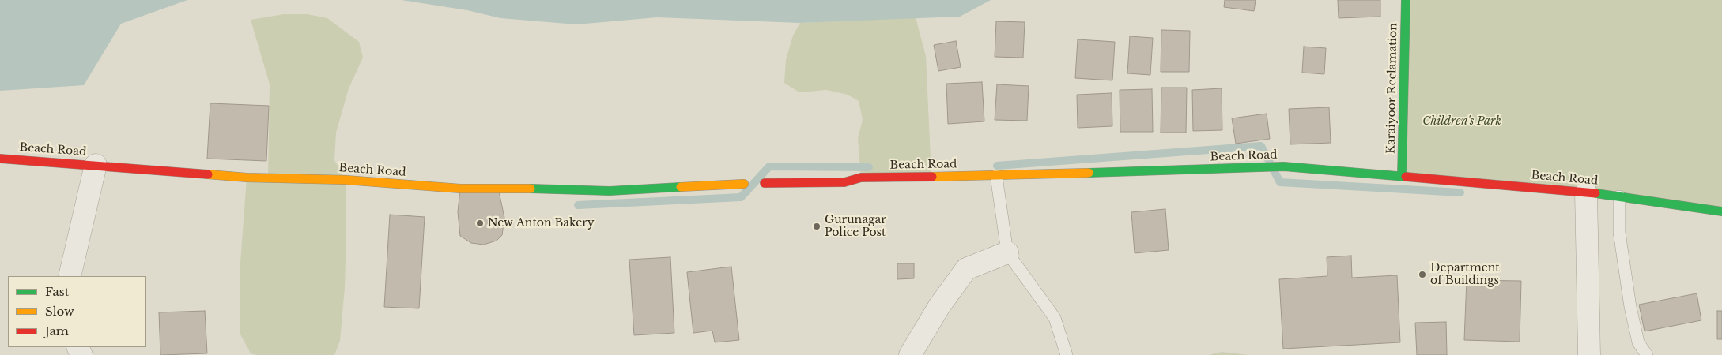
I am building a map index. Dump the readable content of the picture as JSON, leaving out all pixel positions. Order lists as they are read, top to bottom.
{
  "streets": {
    "main road": ["Karaiyoor Reclamation", "Beach Road"]
  },
  "crossings": [
    ["Karaiyoor Reclamation", "Beach Road"]
  ],
  "parks": ["Children's Park"],
  "places": ["New Anton Bakery", "Gurunagar Police Post", "Department of Buildings"],
  "legend": ["Fast", "Slow", "Jam"]
}
